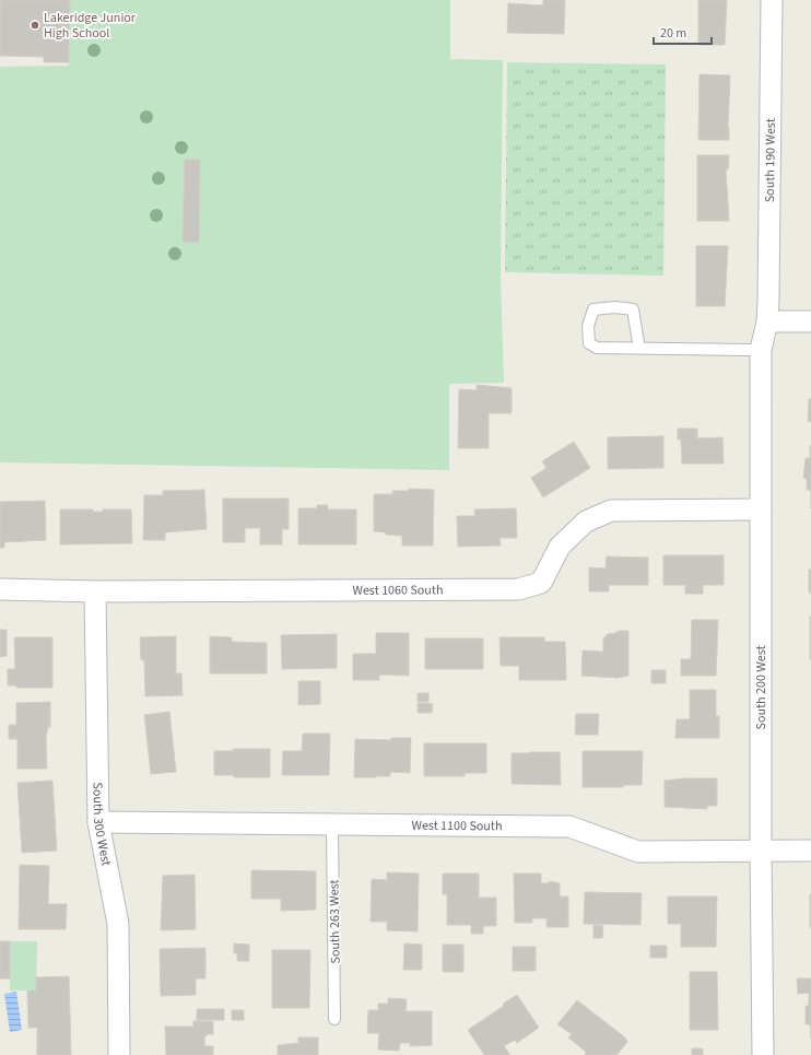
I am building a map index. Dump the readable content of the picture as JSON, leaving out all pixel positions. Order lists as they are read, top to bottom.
{
  "streets": {
    "street": [
      "South 190 West",
      "West 1060 South",
      "South 200 West",
      "South 300 West",
      "West 1100 South"
    ],
    "lane": ["South 263 West"]
  },
  "crossings": [
    ["South 190 West", "South 200 West"],
    ["West 1060 South", "South 200 West"],
    ["West 1060 South", "South 300 West"],
    ["South 200 West", "West 1100 South"],
    ["South 300 West", "West 1100 South"],
    ["West 1100 South", "South 263 West"]
  ],
  "places": ["Lakeridge Junior High School"],
  "scale_bar": "20 m"
}
